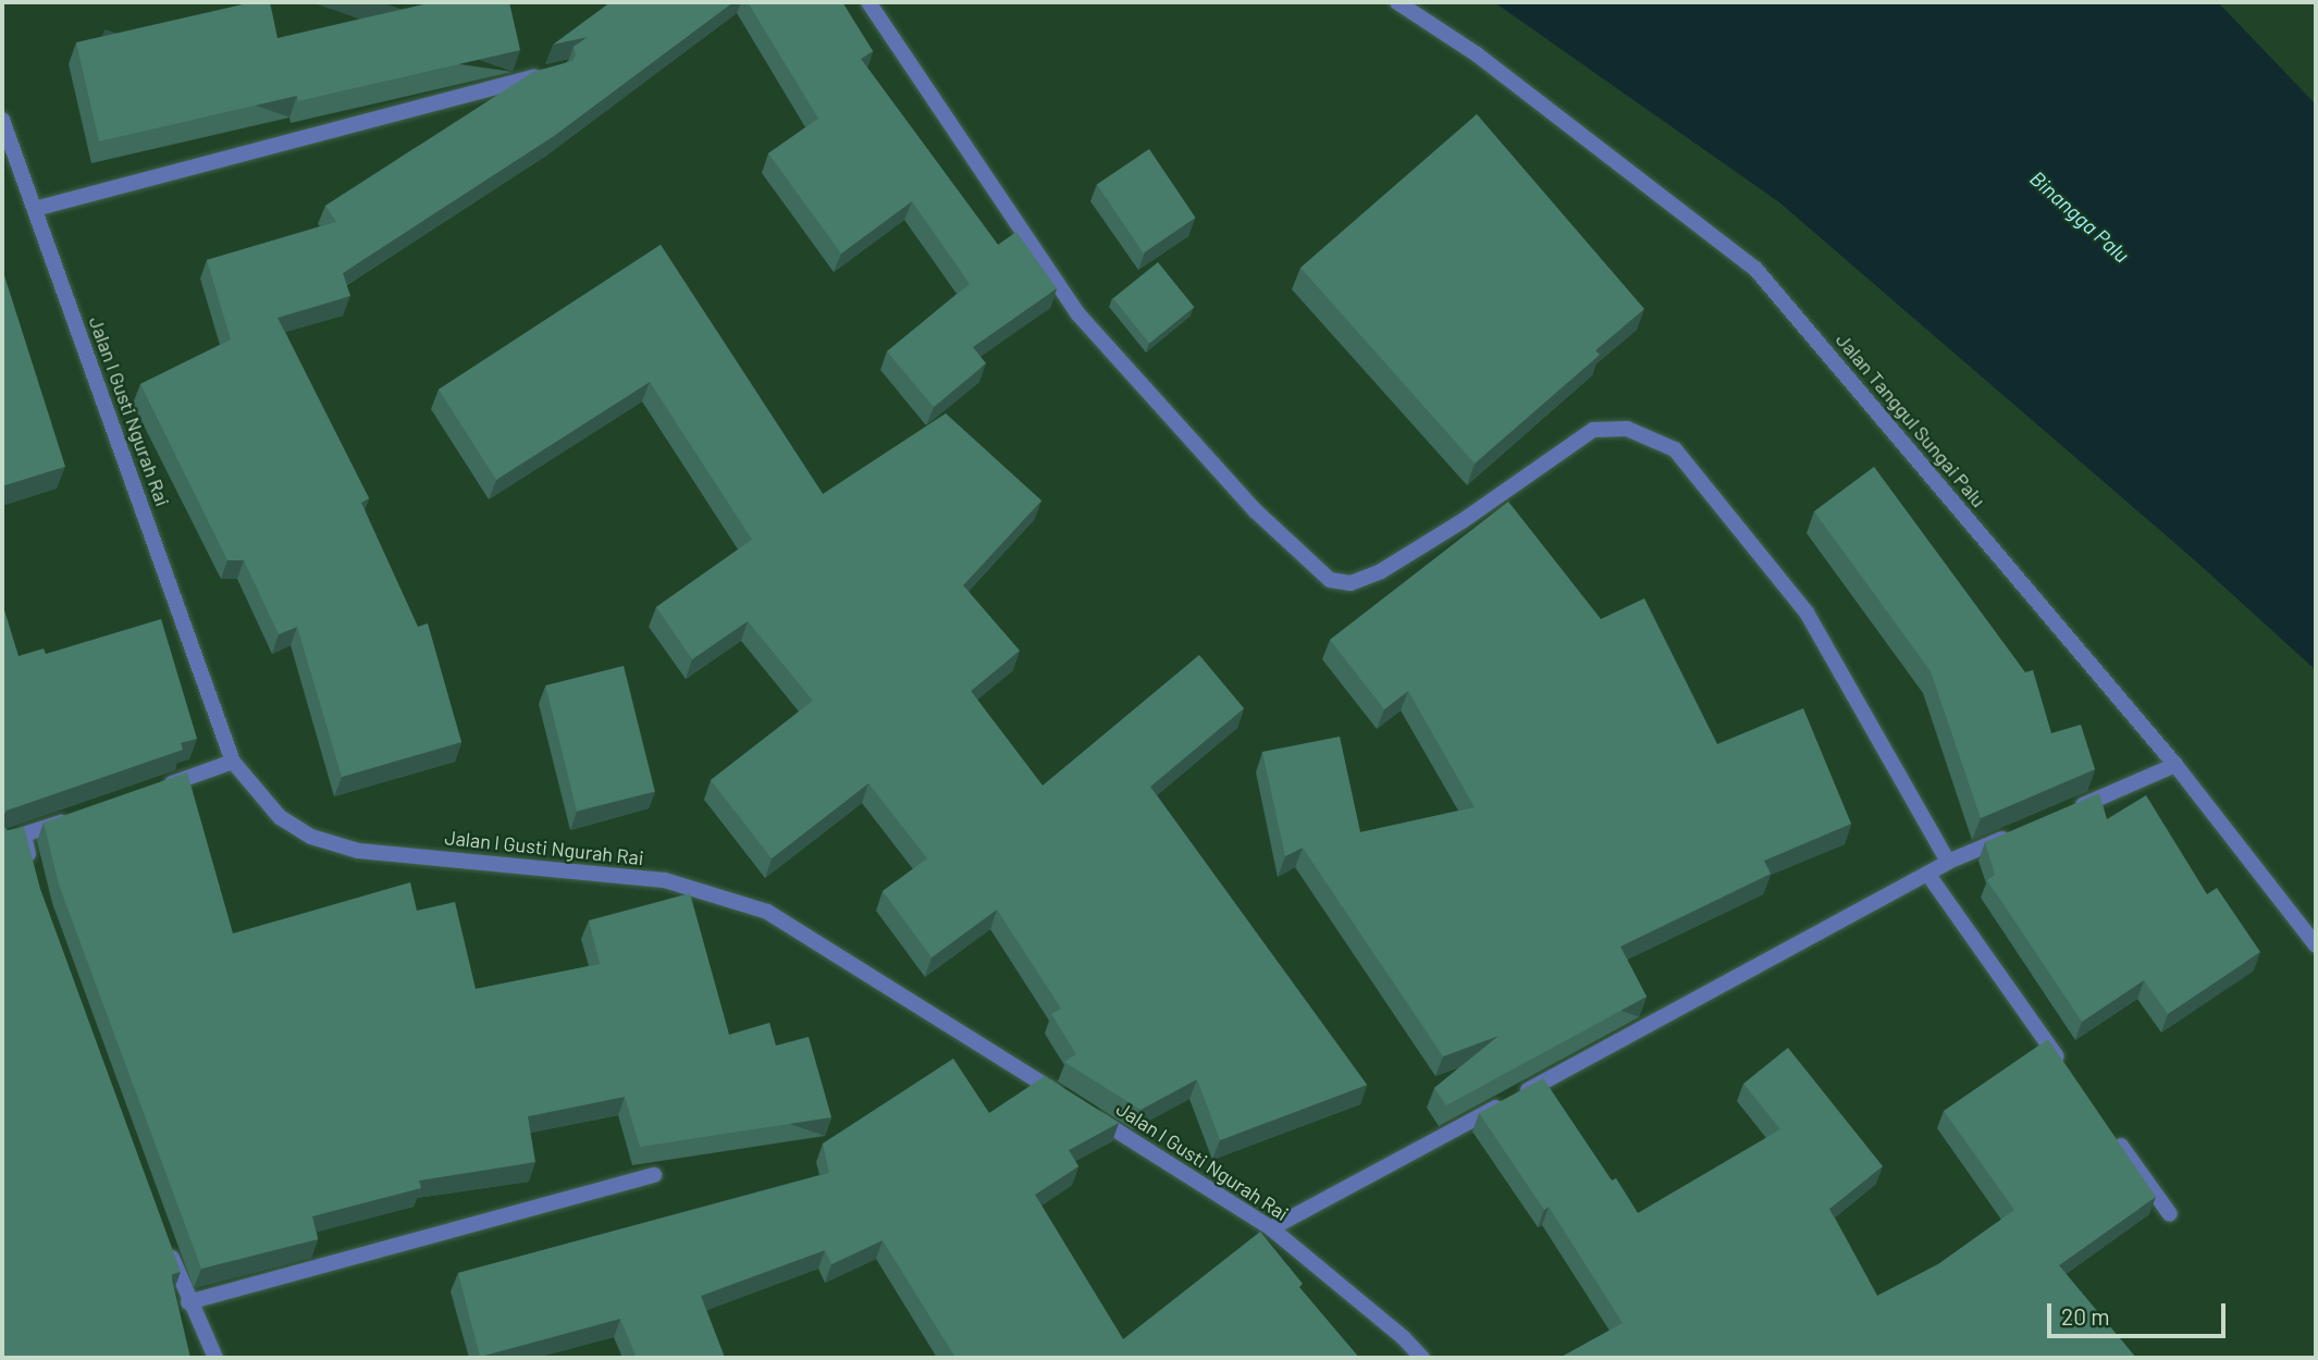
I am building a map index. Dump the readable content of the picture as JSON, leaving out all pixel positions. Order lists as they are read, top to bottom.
{
  "streets": {
    "street": ["Jalan I Gusti Ngurah Rai", "Jalan Tanggul Sungai Palu"]
  },
  "water": ["Binangga Palu"],
  "scale_bar": "20 m"
}
